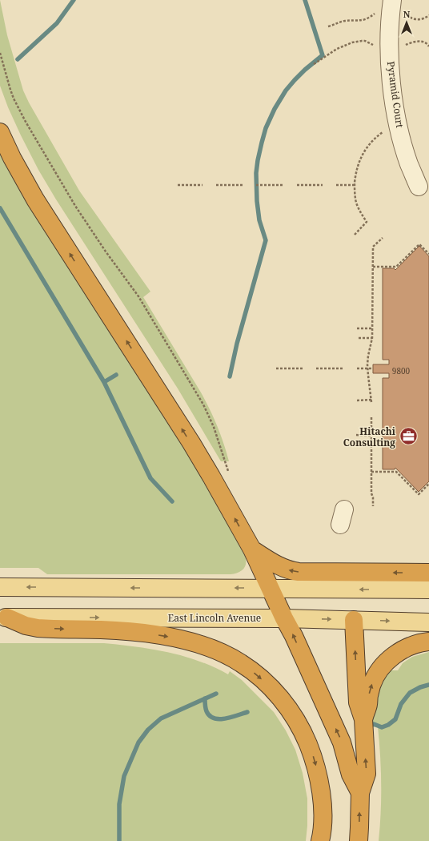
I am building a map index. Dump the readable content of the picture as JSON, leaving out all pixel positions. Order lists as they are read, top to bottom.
{
  "streets": {
    "main road": ["East Lincoln Avenue"],
    "street": ["Pyramid Court"]
  },
  "places": {
    "office": ["Hitachi Consulting"]
  },
  "house_numbers": ["9800"],
  "north": "top"
}
